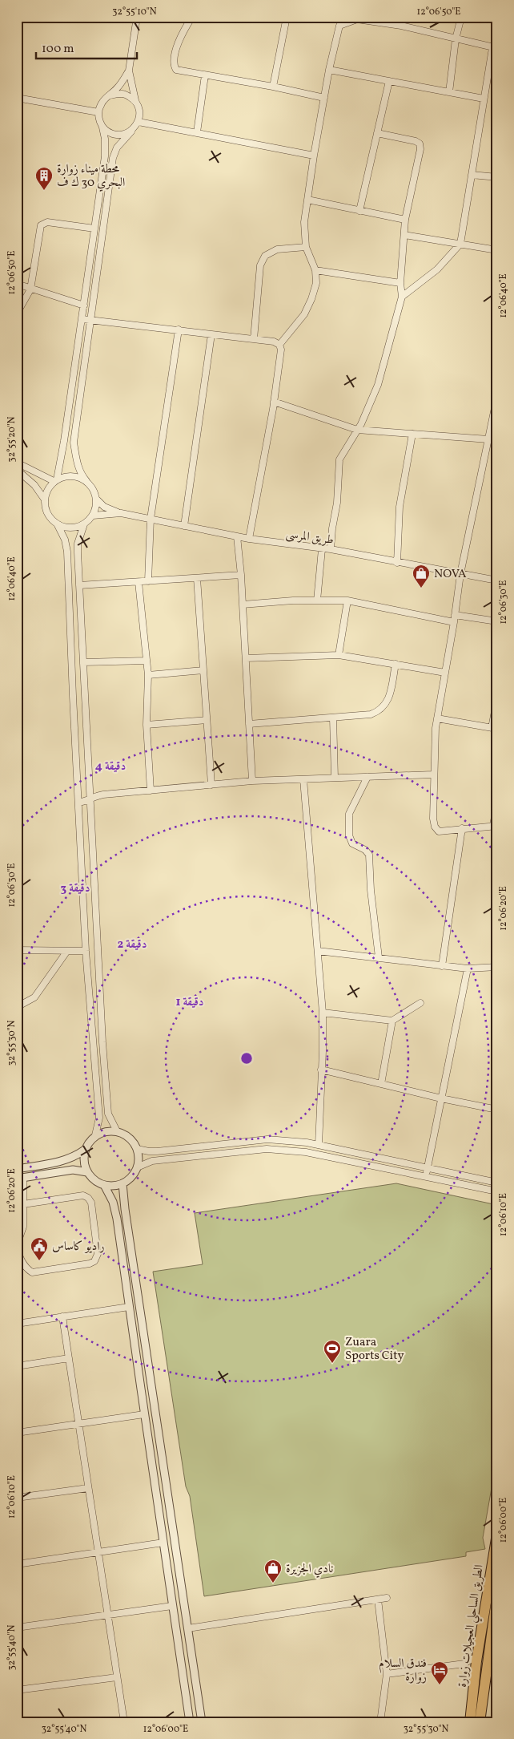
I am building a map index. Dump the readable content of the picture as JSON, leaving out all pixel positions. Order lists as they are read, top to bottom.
{
  "streets": {
    "highway": ["الطريق الساحلي العجيلات زوارة"],
    "street": ["طريق المرسى"]
  },
  "places": {
    "building": ["محطة ميناء زوارة البحري 30 ك ف"],
    "shop": ["NOVA", "نادي الجزيرة"],
    "public building": ["راديو كاساس"],
    "sports": ["Zuara Sports City"],
    "hotel": ["فندق السلام زوارة"]
  },
  "scale_bar": "100 m",
  "coordinates": [
    "32°55'10\"N",
    "12°06'50\"E",
    "12°06'40\"E",
    "32°55'20\"N",
    "12°06'30\"E",
    "12°06'20\"E",
    "32°55'30\"N",
    "12°06'10\"E",
    "12°06'00\"E",
    "32°55'40\"N"
  ],
  "rings": [
    "4 دقيقة",
    "3 دقيقة",
    "2 دقيقة",
    "1 دقيقة"
  ]
}
